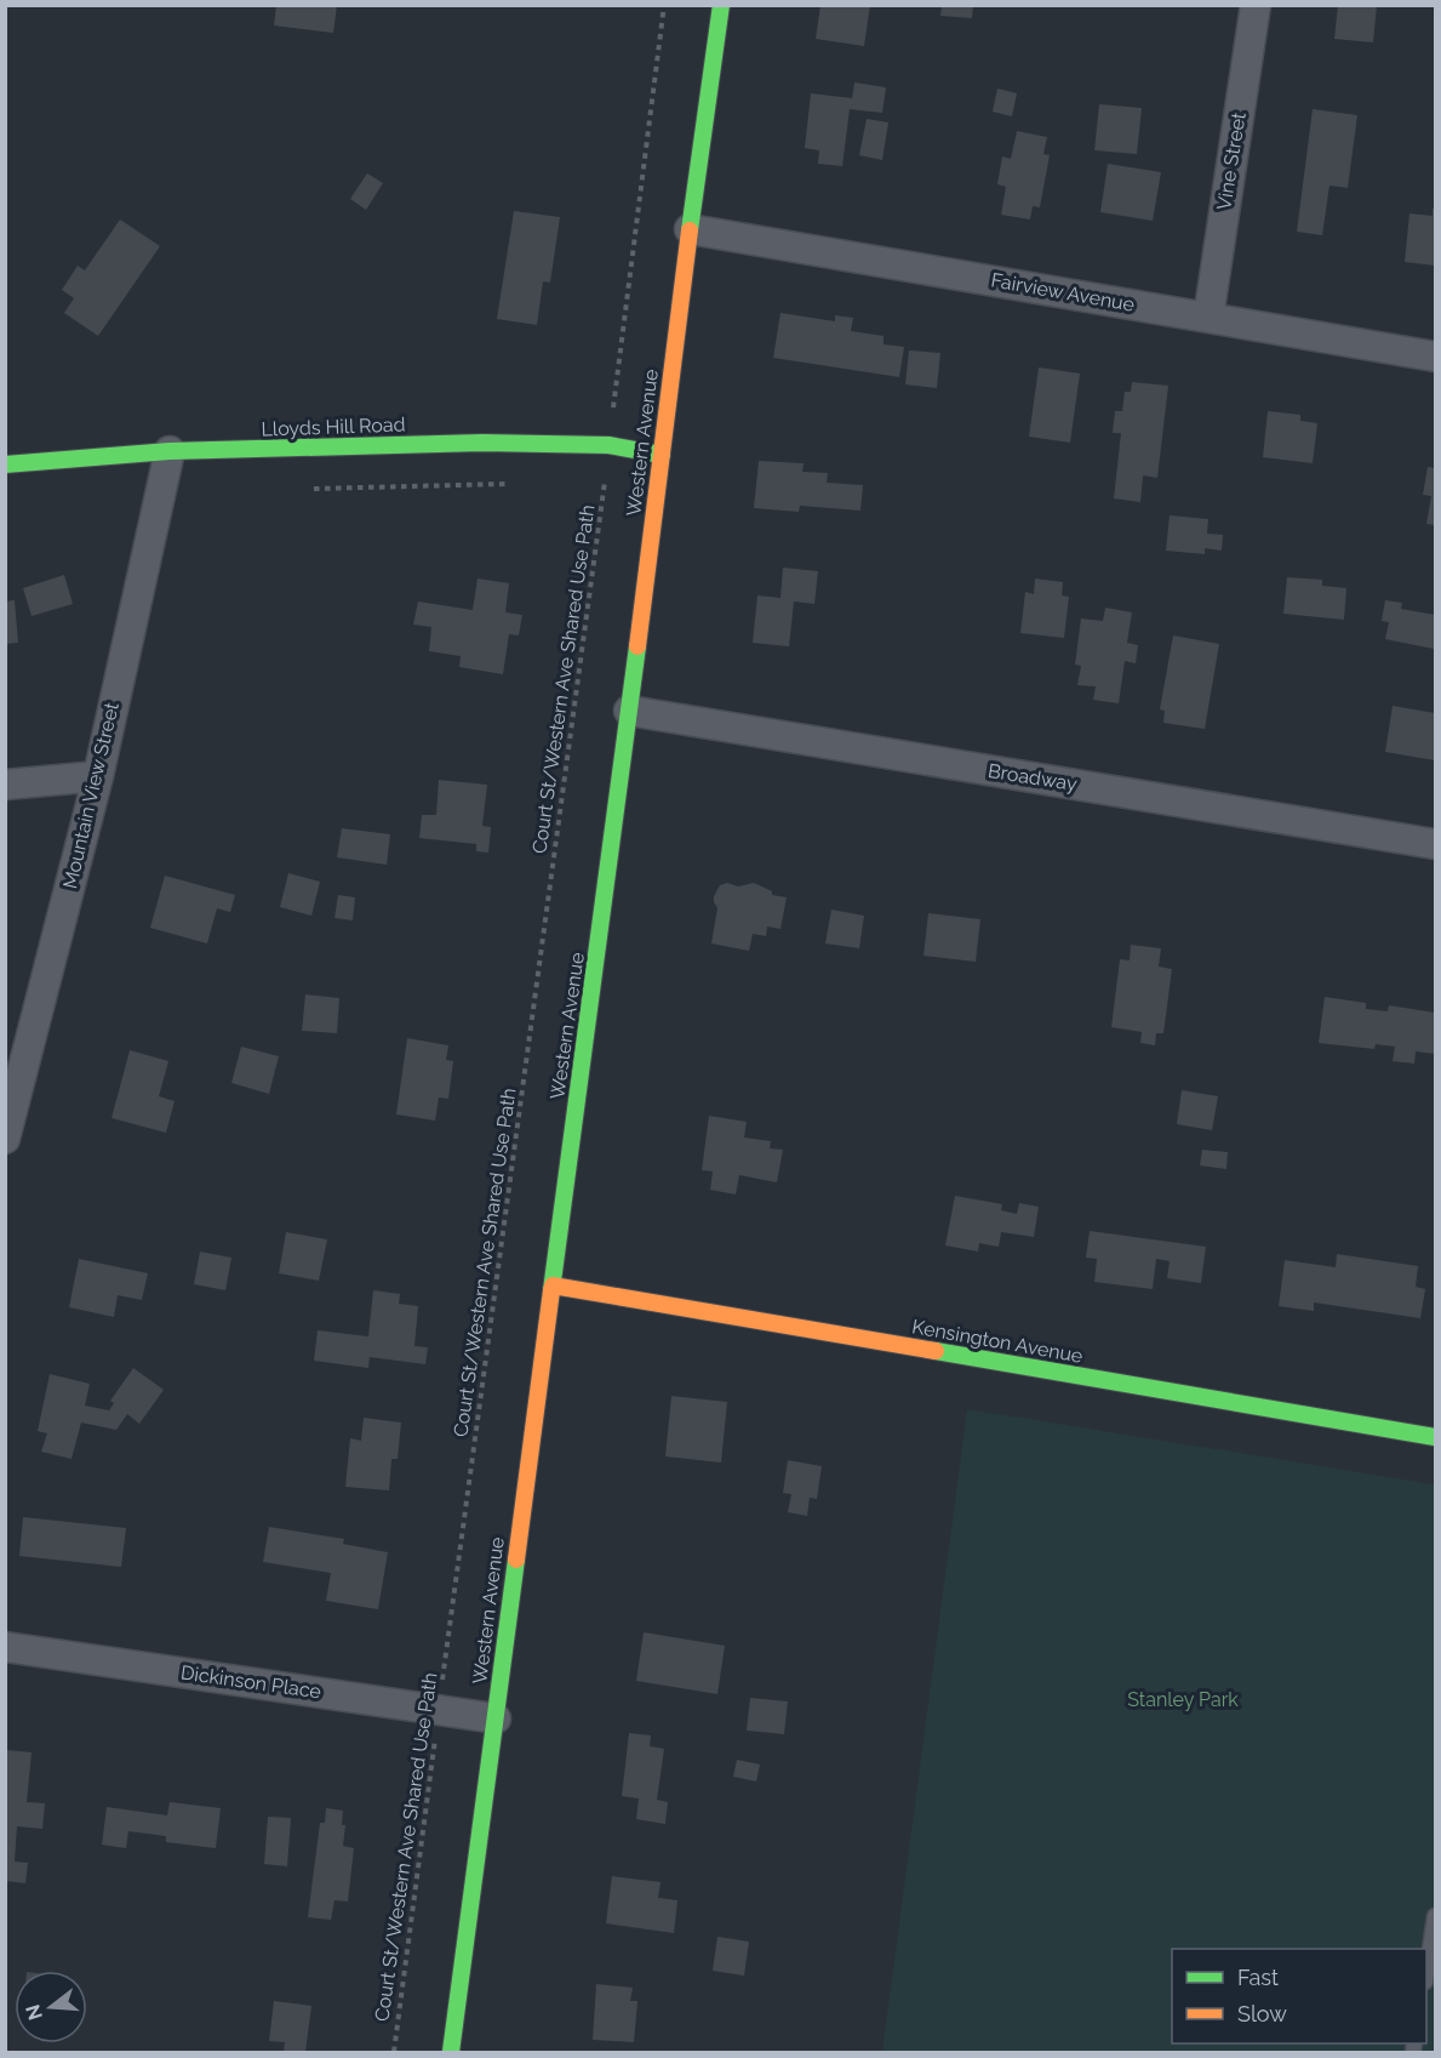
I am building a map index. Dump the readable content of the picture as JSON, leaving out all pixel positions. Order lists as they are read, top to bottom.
{
  "streets": {
    "main road": ["Lloyds Hill Road", "Western Avenue", "Kensington Avenue"],
    "street": [
      "Vine Street",
      "Fairview Avenue",
      "Broadway",
      "Mountain View Street",
      "Dickinson Place"
    ],
    "path": ["Court St/Western Ave Shared Use Path"]
  },
  "crossings": [
    ["Vine Street", "Fairview Avenue"],
    ["Fairview Avenue", "Western Avenue"],
    ["Lloyds Hill Road", "Western Avenue"],
    ["Lloyds Hill Road", "Mountain View Street"],
    ["Western Avenue", "Broadway"],
    ["Western Avenue", "Kensington Avenue"],
    ["Western Avenue", "Dickinson Place"],
    ["Court St/Western Ave Shared Use Path", "Dickinson Place"]
  ],
  "parks": ["Stanley Park"],
  "legend": ["Fast", "Slow"],
  "north": "left"
}
